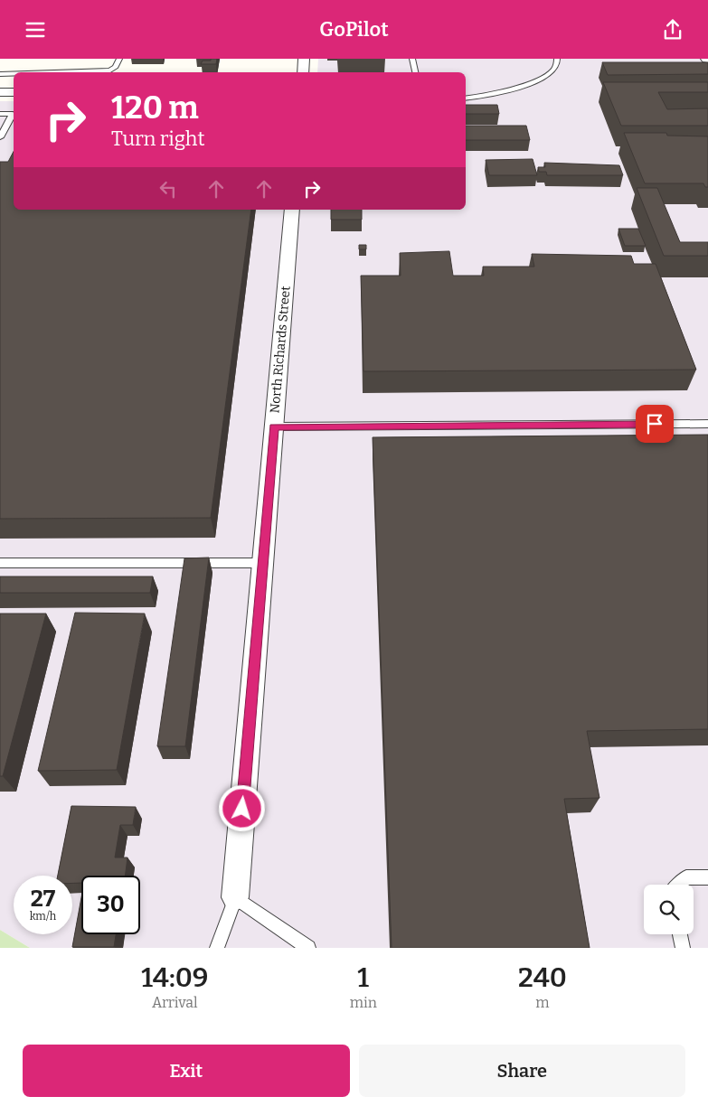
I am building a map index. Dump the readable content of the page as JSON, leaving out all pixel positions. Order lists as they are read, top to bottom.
{
  "streets": {
    "street": ["North Richards Street"]
  },
  "page": {
    "header": "GoPilot",
    "turn": ["120 m", "Turn right"],
    "speed": "27 km/h",
    "limit": "30",
    "eta": [
      "14:09",
      "Arrival",
      "1",
      "min",
      "240",
      "m"
    ],
    "buttons": ["Exit", "Share"]
  }
}
